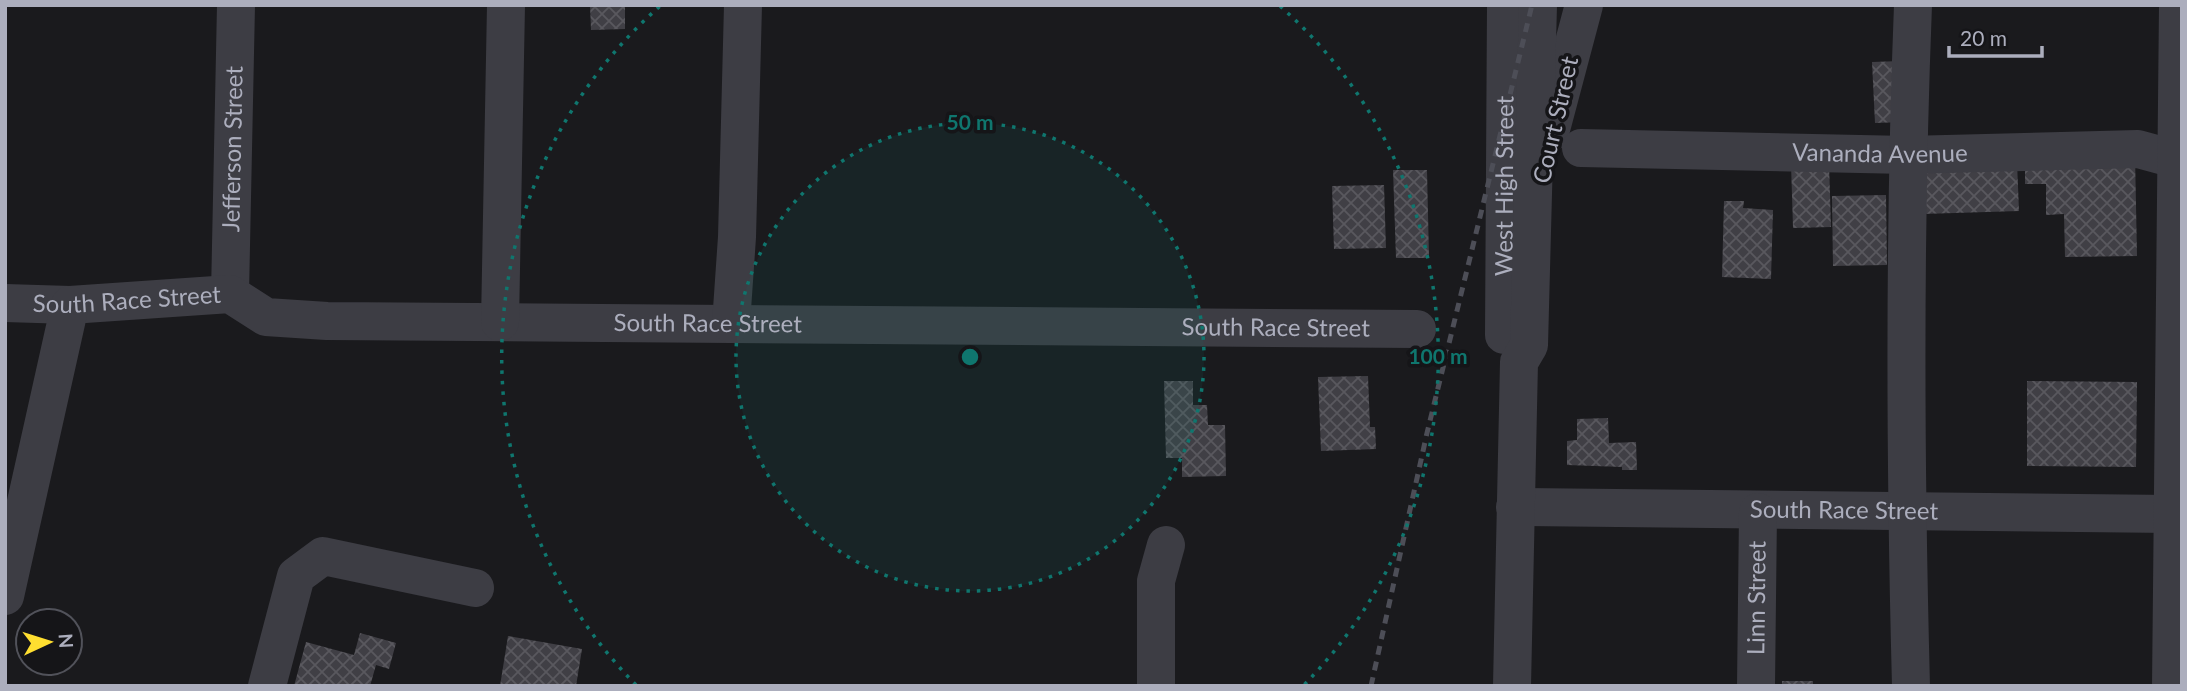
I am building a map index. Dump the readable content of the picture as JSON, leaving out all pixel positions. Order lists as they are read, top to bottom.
{
  "streets": {
    "street": [
      "Court Street",
      "Jefferson Street",
      "Vananda Avenue",
      "West High Street",
      "South Race Street",
      "Linn Street"
    ]
  },
  "crossings": [
    ["Court Street", "West High Street"],
    ["Jefferson Street", "South Race Street"],
    ["West High Street", "South Race Street"],
    ["South Race Street", "Linn Street"]
  ],
  "scale_bar": "20 m",
  "north": "right",
  "rings": ["50 m", "100 m"]
}
